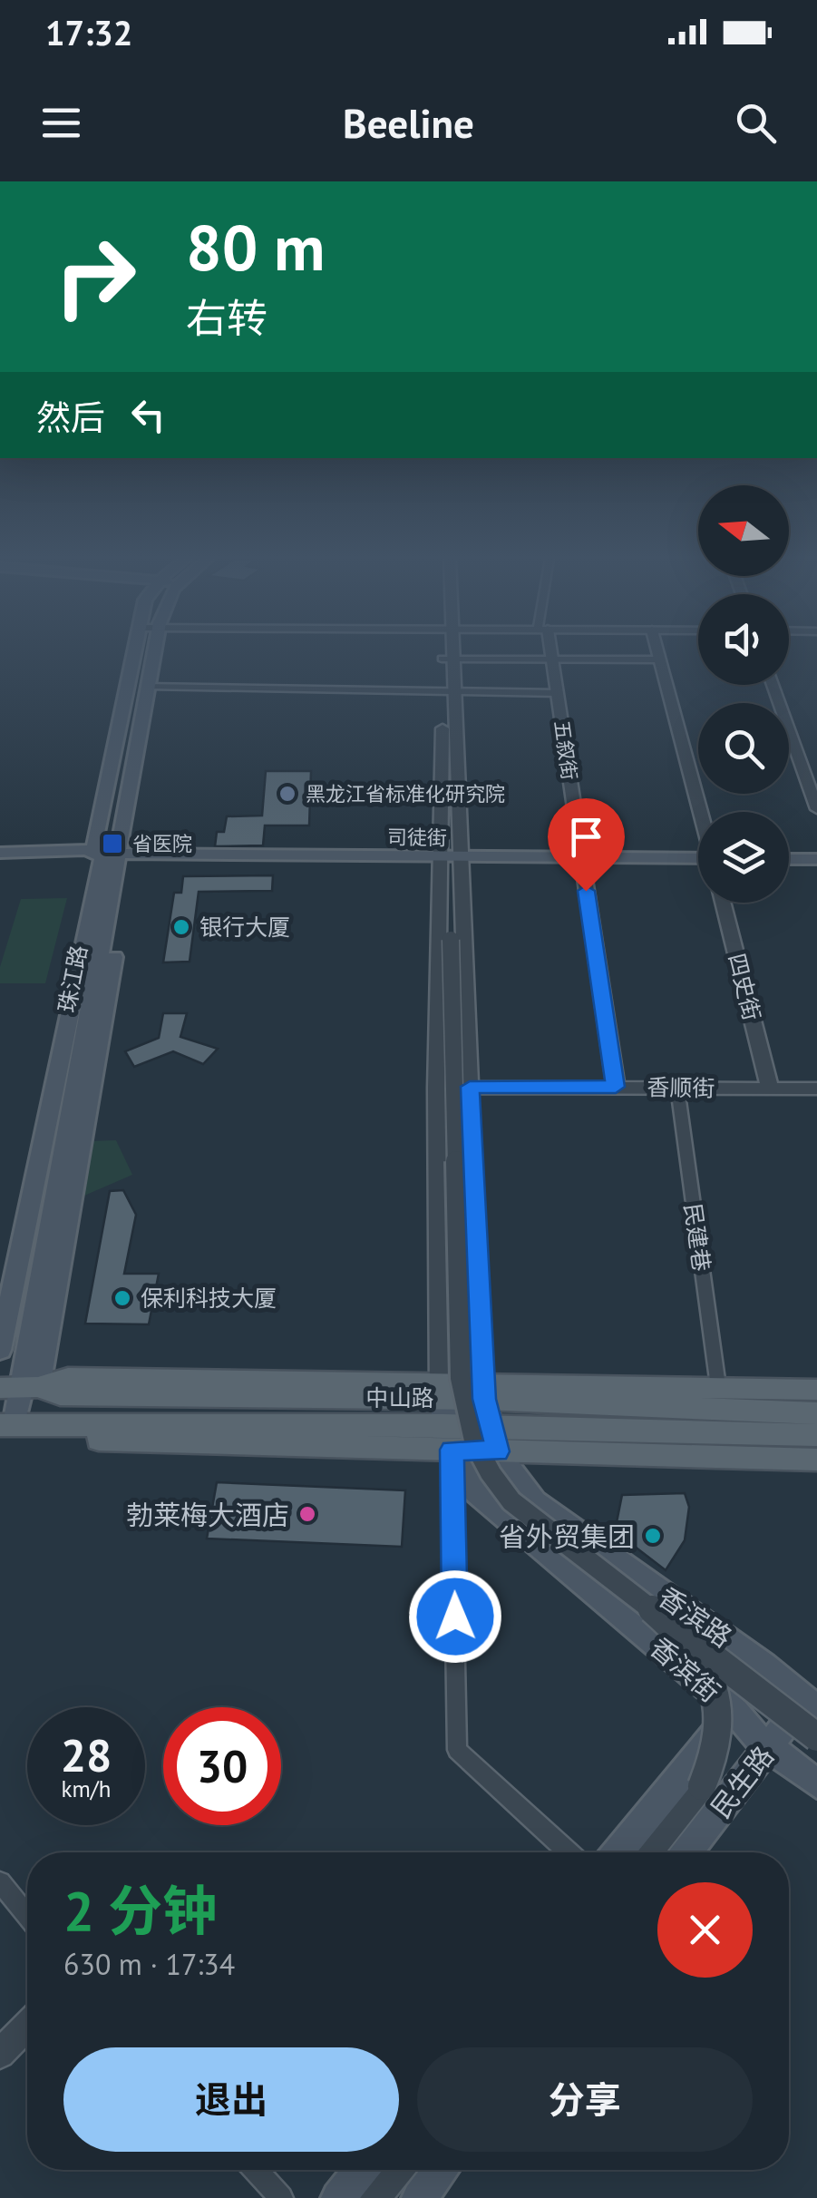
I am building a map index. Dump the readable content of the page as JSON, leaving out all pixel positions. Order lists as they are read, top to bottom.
{
  "streets": {
    "main road": [
      "司徒街",
      "珠江路",
      "中山路",
      "香滨路",
      "香滨街",
      "民生路"
    ],
    "street": [
      "五叙街",
      "四史街",
      "香顺街",
      "民建巷"
    ]
  },
  "crossings": [
    ["五叙街", "司徒街"],
    ["五叙街", "香顺街"],
    ["司徒街", "珠江路"],
    ["珠江路", "中山路"],
    ["四史街", "香顺街"],
    ["香顺街", "民建巷"],
    ["民建巷", "中山路"],
    ["香滨路", "民生路"],
    ["香滨街", "民生路"]
  ],
  "places": {
    "other": [
      "黑龙江省标准化研究院",
      "银行大厦",
      "保利科技大厦",
      "勃莱梅大酒店",
      "省外贸集团"
    ],
    "transit": ["省医院"]
  },
  "north": "left",
  "page": {
    "status": "17:32",
    "header": "Beeline",
    "turn": ["80 m", "右转"],
    "then": "然后",
    "speed": "28 km/h",
    "limit": "30",
    "heading": ["2 分钟", "630 m · 17:34"],
    "buttons": ["退出", "分享"]
  }
}
